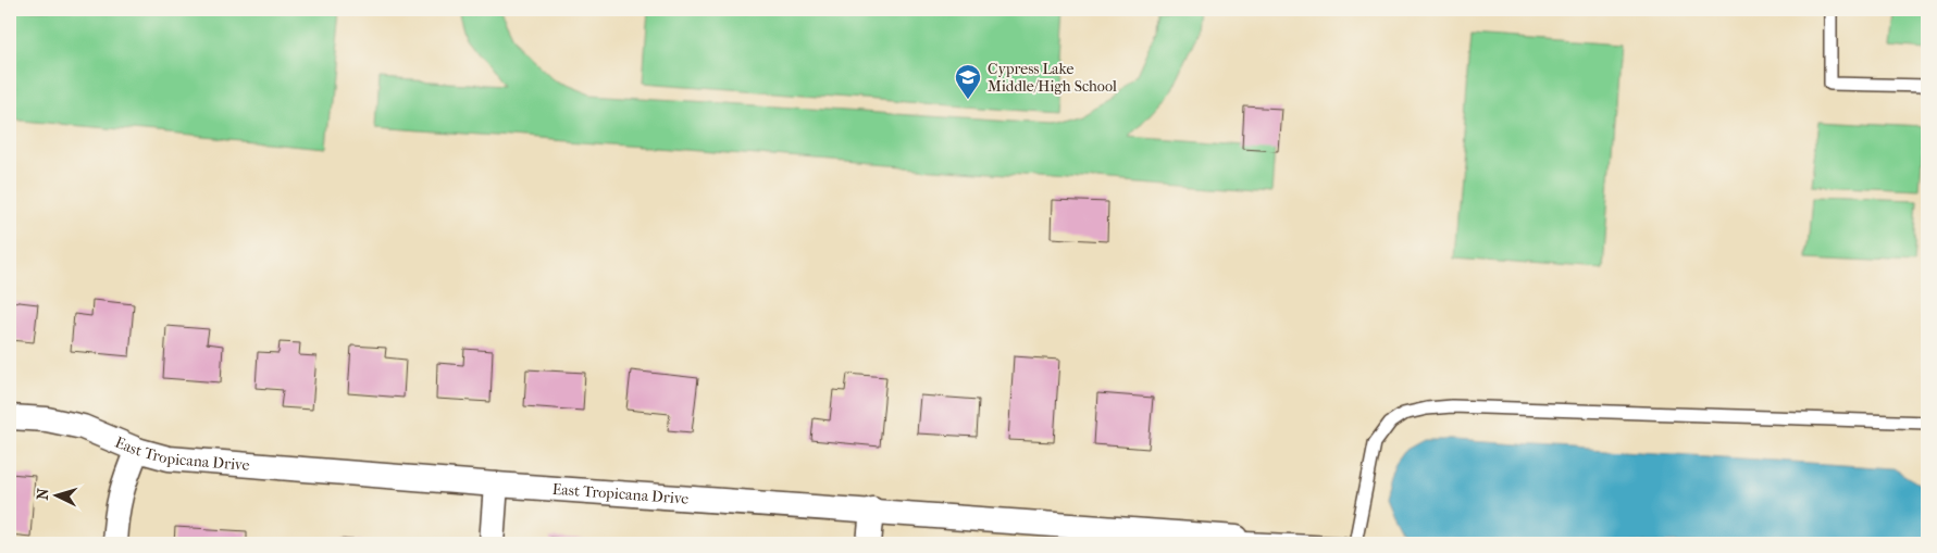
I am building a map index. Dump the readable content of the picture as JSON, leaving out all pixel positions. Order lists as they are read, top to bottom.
{
  "streets": {
    "street": ["East Tropicana Drive"]
  },
  "places": {
    "school or university": ["Cypress Lake Middle/High School"]
  },
  "north": "left"
}
